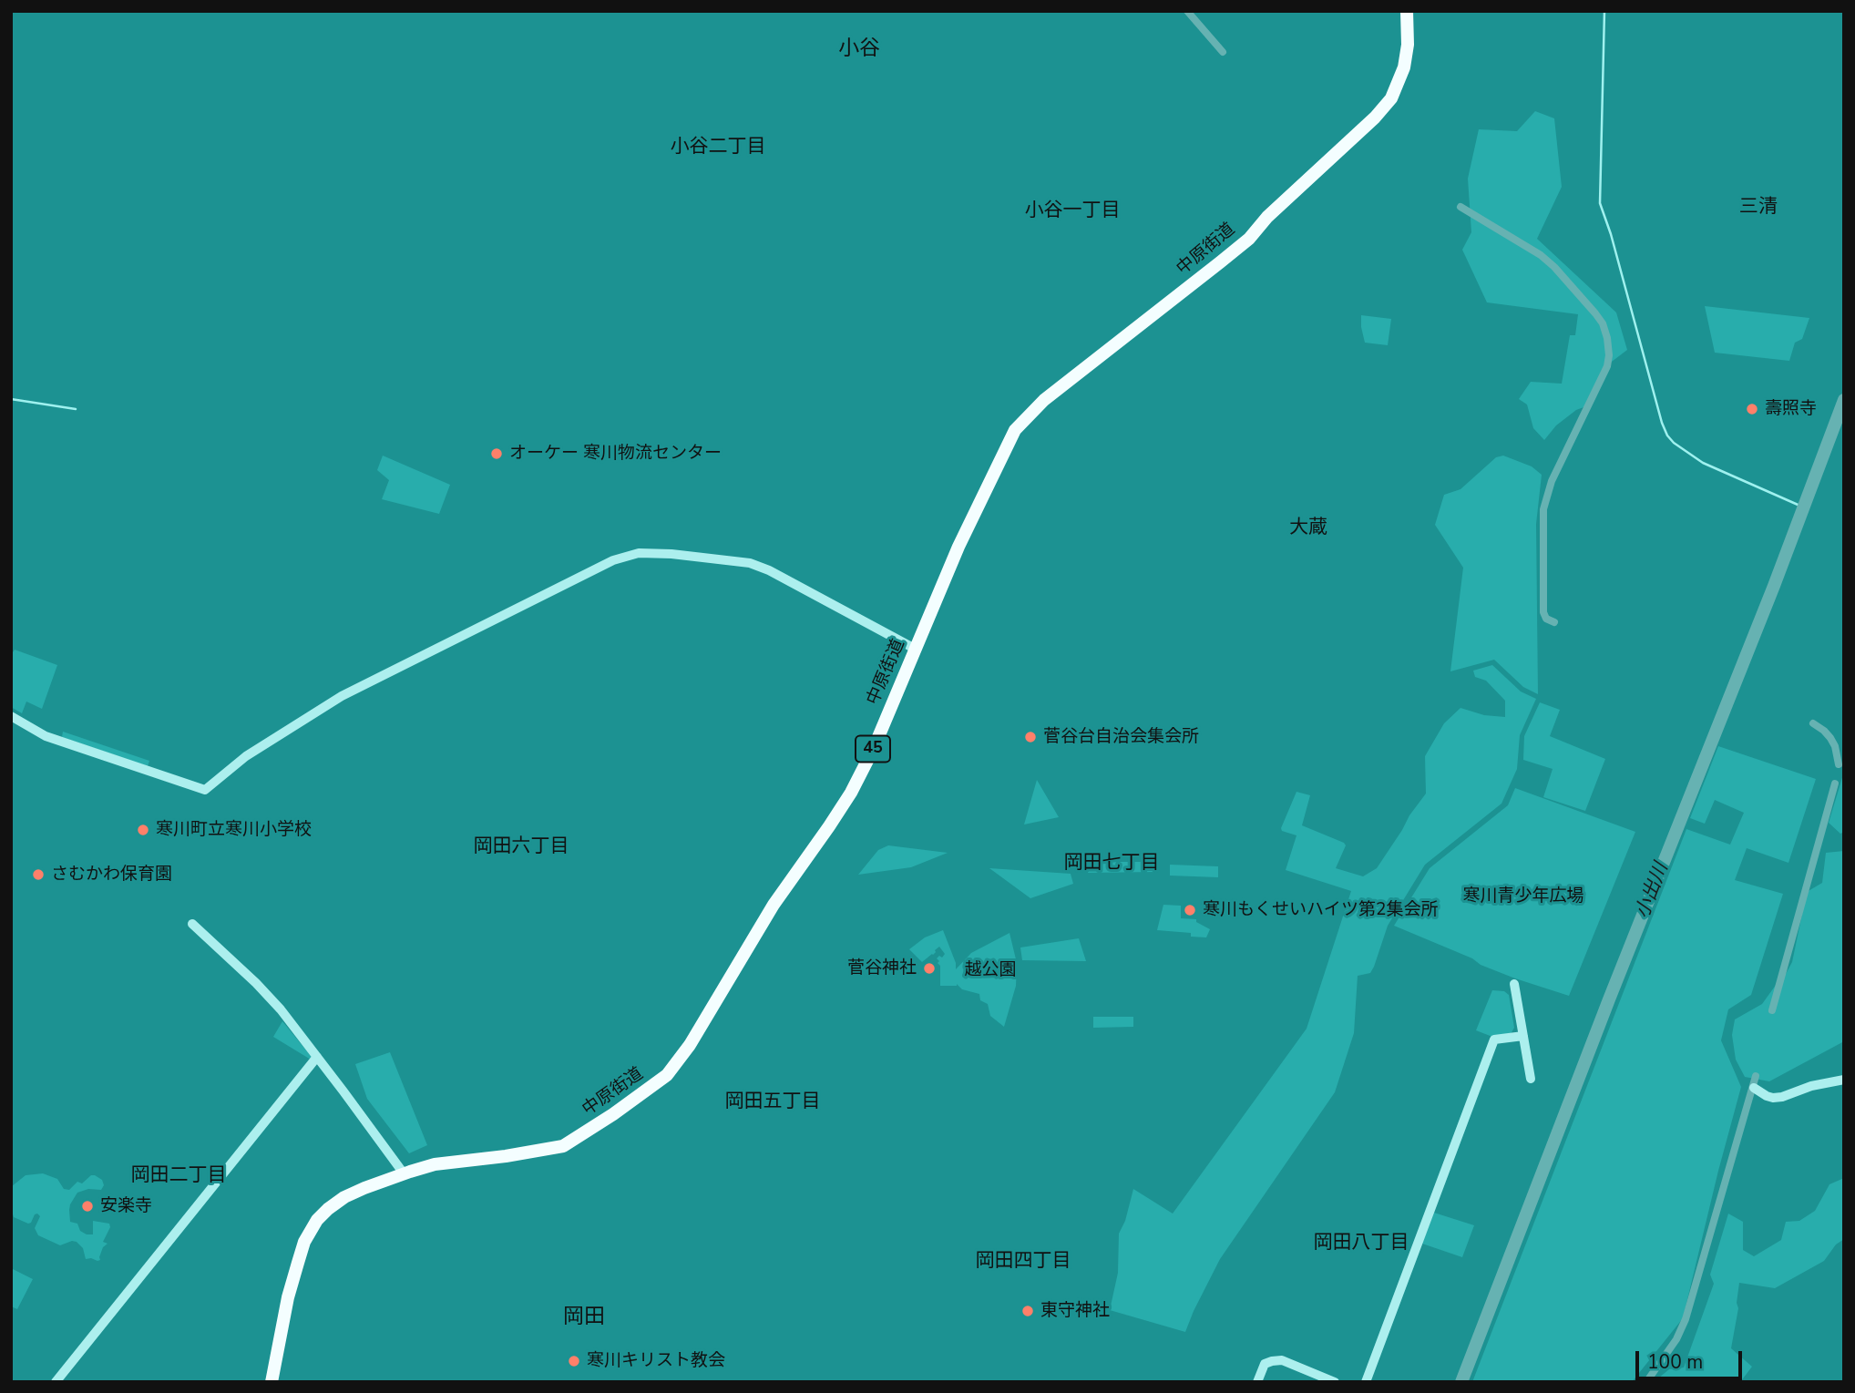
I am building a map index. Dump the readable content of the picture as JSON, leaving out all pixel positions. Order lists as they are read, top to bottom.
{
  "streets": {
    "main road": ["中原街道", "45"]
  },
  "districts": [
    "小谷",
    "小谷二丁目",
    "三清",
    "小谷一丁目",
    "大蔵",
    "岡田六丁目",
    "岡田七丁目",
    "岡田五丁目",
    "岡田二丁目",
    "岡田八丁目",
    "岡田四丁目",
    "岡田"
  ],
  "water": ["小出川"],
  "parks": ["寒川青少年広場", "越公園"],
  "places": [
    "壽照寺",
    "オーケー 寒川物流センター",
    "菅谷台自治会集会所",
    "寒川町立寒川小学校",
    "さむかわ保育園",
    "寒川もくせいハイツ第2集会所",
    "菅谷神社",
    "安楽寺",
    "東守神社",
    "寒川キリスト教会"
  ],
  "scale_bar": "100 m"
}
